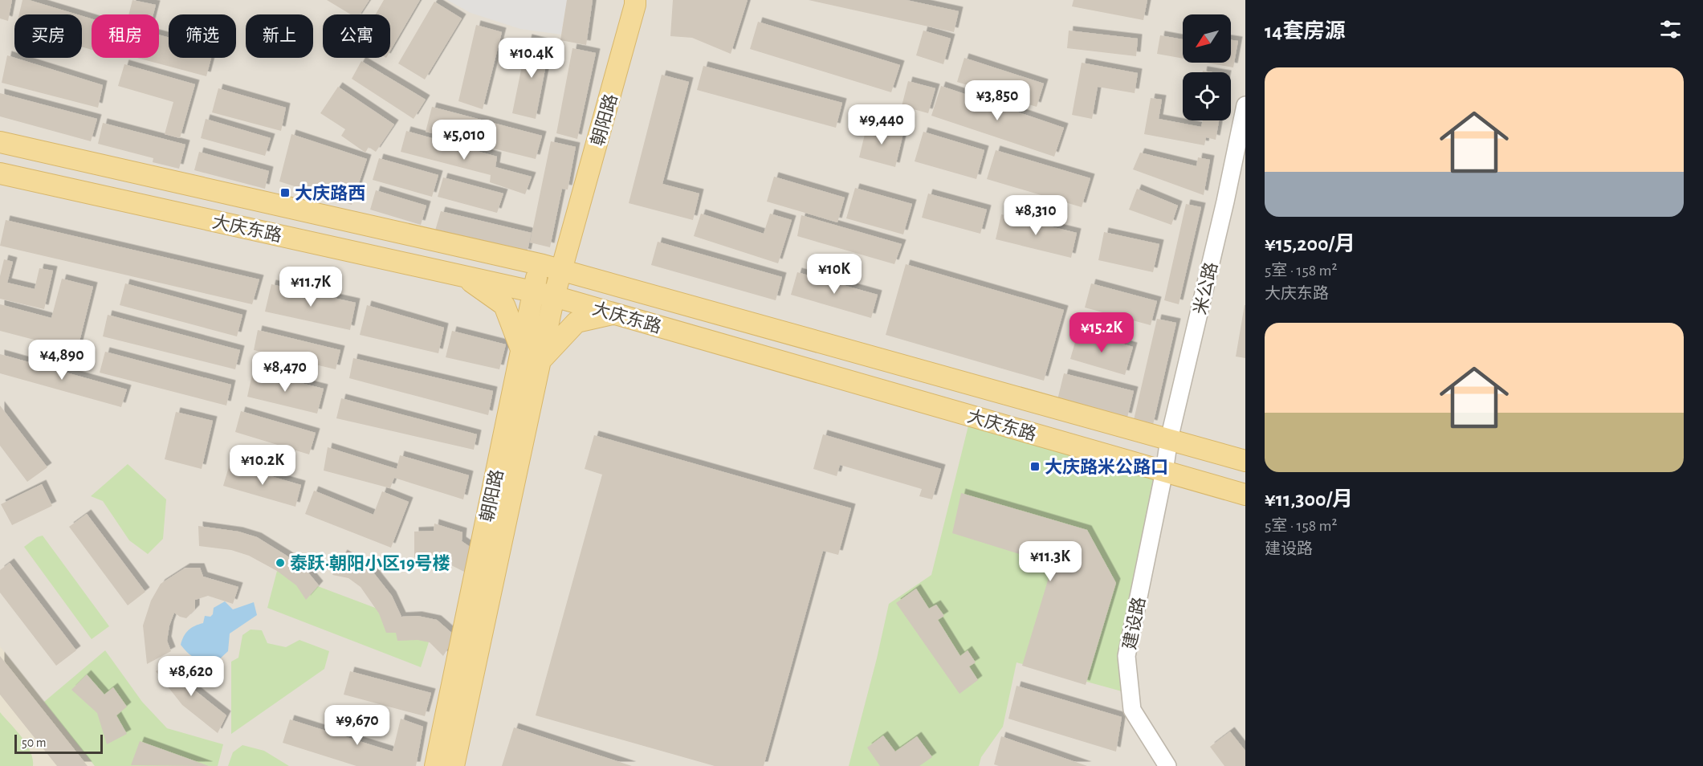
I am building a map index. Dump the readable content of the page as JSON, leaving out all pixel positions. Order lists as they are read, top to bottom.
{
  "streets": {
    "main road": ["朝阳路", "大庆东路"],
    "street": ["米公路", "建设路"]
  },
  "crossings": [
    ["朝阳路", "大庆东路"],
    ["大庆东路", "米公路"],
    ["大庆东路", "建设路"],
    ["米公路", "建设路"]
  ],
  "places": {
    "transit": ["大庆路西", "大庆路米公路口"],
    "other": ["泰跃·朝阳小区19号楼"]
  },
  "scale_bar": "50 m",
  "north": "bottom left",
  "page": {
    "heading": "14套房源",
    "chip": [
      "买房",
      "租房",
      "筛选",
      "新上",
      "公寓"
    ],
    "price": [
      "¥10.4K",
      "¥3,850",
      "¥9,440",
      "¥5,010",
      "¥8,310",
      "¥10K",
      "¥11.7K",
      "¥15.2K",
      "¥4,890",
      "¥8,470",
      "¥10.2K",
      "¥11.3K",
      "¥8,620",
      "¥9,670"
    ],
    "list": [
      {
        "name": "¥15,200/月",
        "note": "5室 · 158 m² · 大庆东路"
      },
      {
        "name": "¥11,300/月",
        "note": "5室 · 158 m² · 建设路"
      }
    ],
    "scale": "50 m"
  }
}
